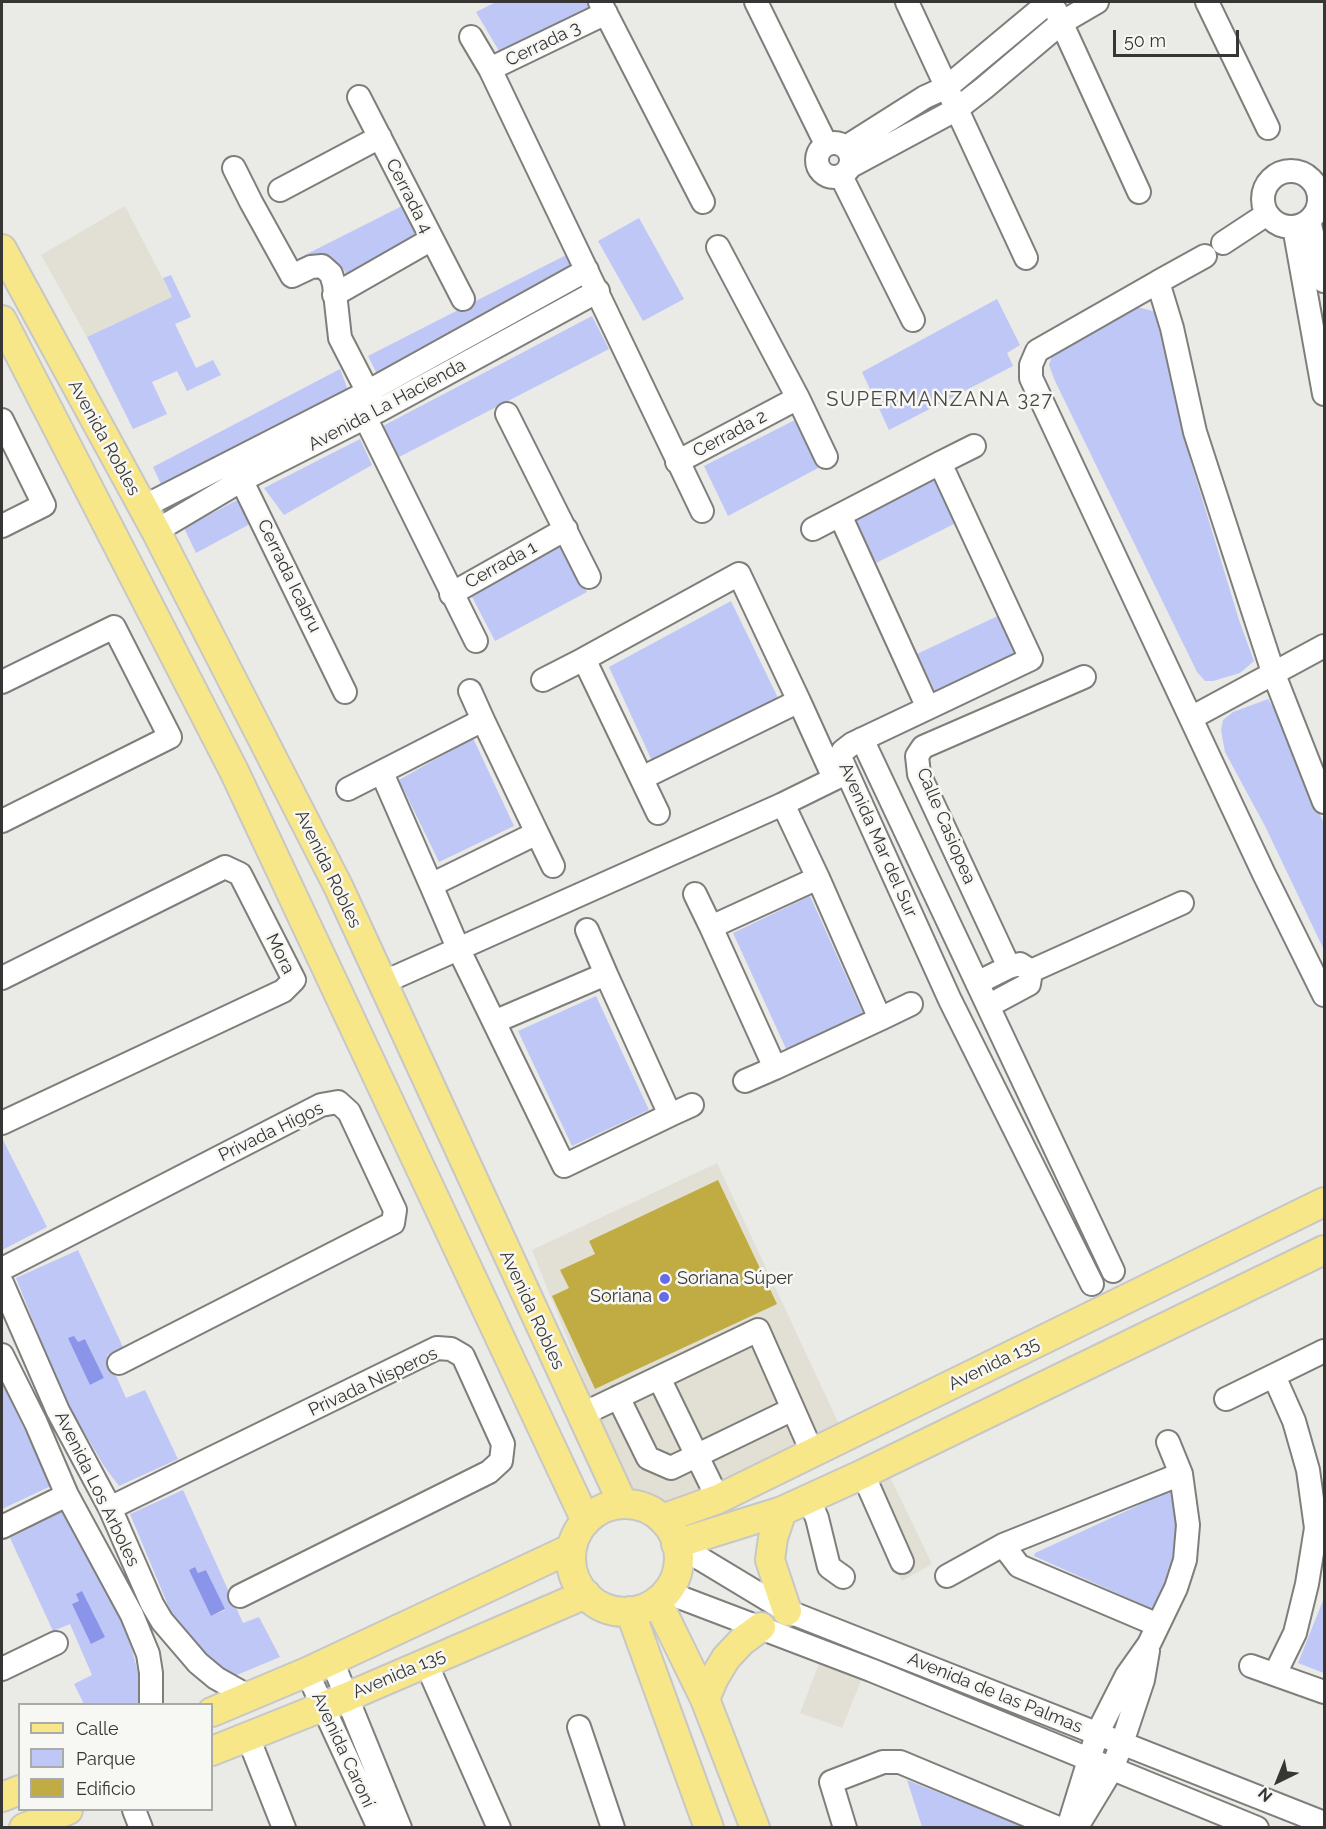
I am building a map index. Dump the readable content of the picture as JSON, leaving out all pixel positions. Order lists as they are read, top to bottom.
{
  "streets": {
    "main road": ["Avenida Robles", "Avenida 135"],
    "street": [
      "Cerrada 3",
      "Cerrada 4",
      "Avenida La Hacienda",
      "Cerrada 2",
      "Cerrada 1",
      "Cerrada Icabru",
      "Calle Casiopea",
      "Avenida Mar del Sur",
      "Mora",
      "Privada Higos",
      "Privada Nisperos",
      "Avenida Los Arboles",
      "Avenida de las Palmas",
      "Avenida Caroní"
    ]
  },
  "crossings": [
    ["Avenida La Hacienda", "Cerrada 2"],
    ["Avenida La Hacienda", "Avenida Robles"],
    ["Avenida La Hacienda", "Cerrada 1"],
    ["Avenida La Hacienda", "Cerrada Icabru"],
    ["Avenida Robles", "Avenida 135"],
    ["Avenida Robles", "Avenida de las Palmas"],
    ["Avenida Mar del Sur", "Avenida 135"],
    ["Avenida 135", "Avenida de las Palmas"],
    ["Avenida 135", "Avenida Caroní"],
    ["Privada Nisperos", "Avenida Los Arboles"]
  ],
  "districts": ["SUPERMANZANA 327"],
  "places": ["Soriana Súper", "Soriana"],
  "legend": ["Calle", "Parque", "Edificio"],
  "scale_bar": "50 m",
  "north": "bottom left"
}
